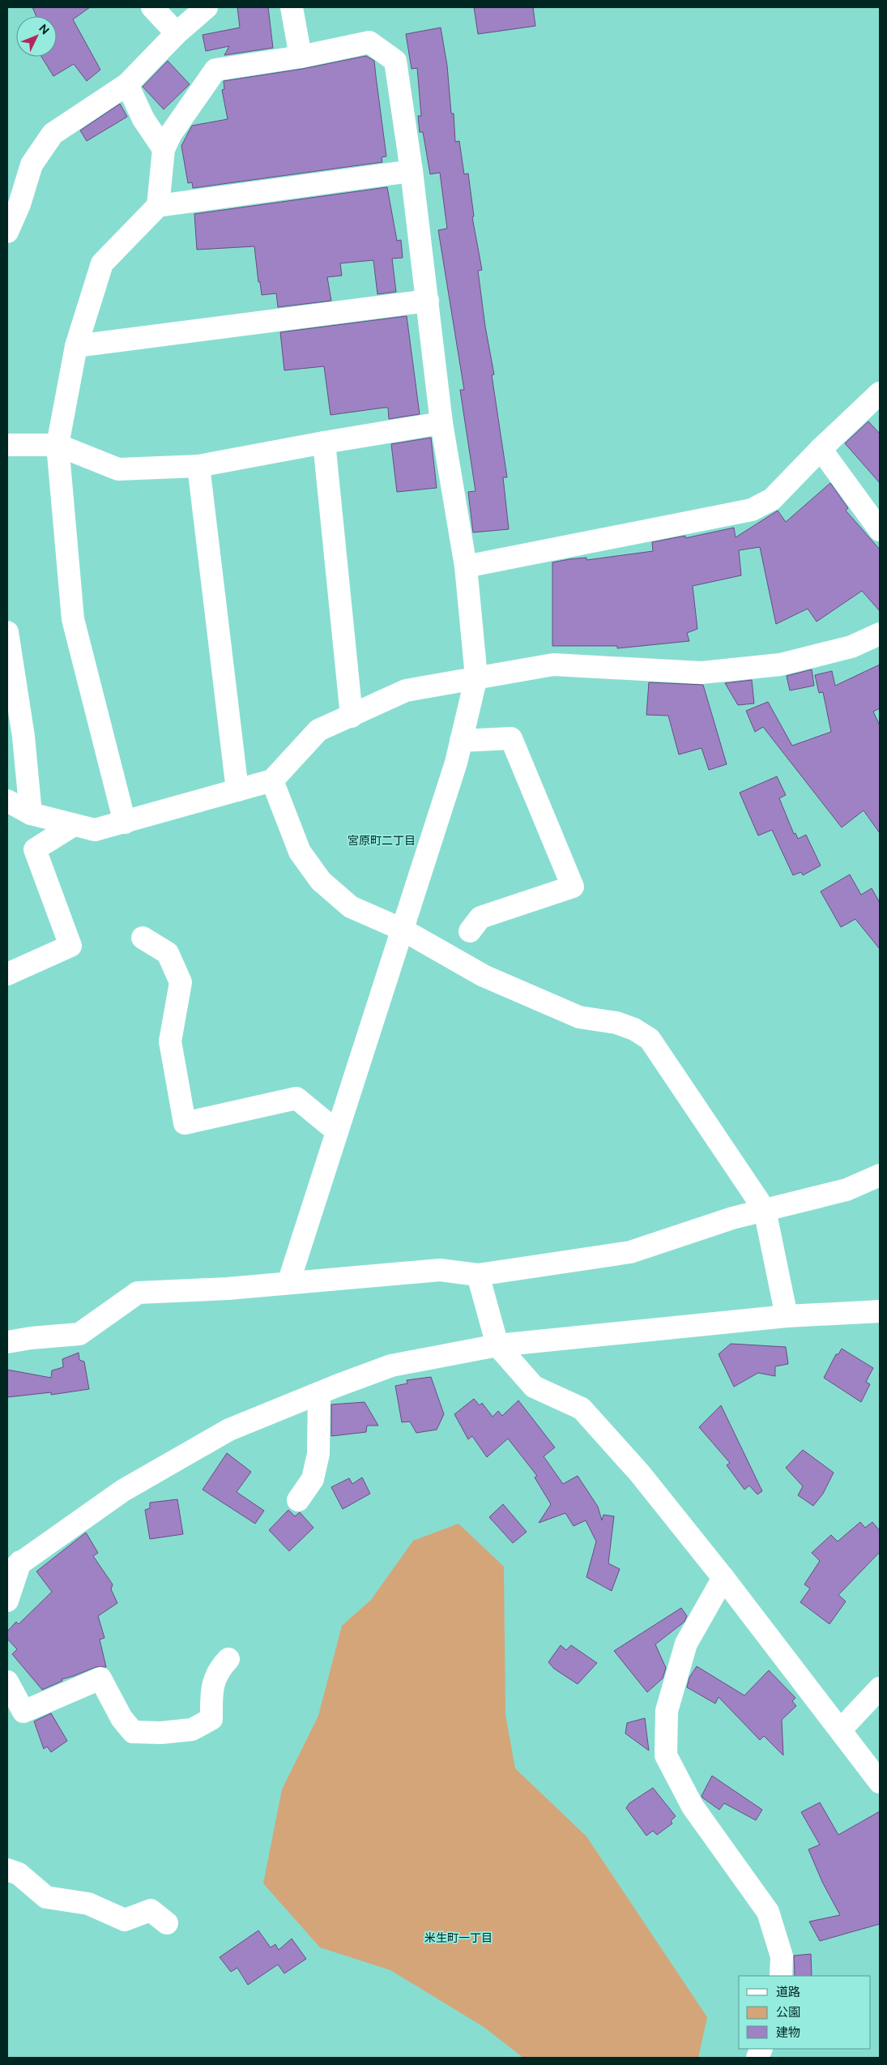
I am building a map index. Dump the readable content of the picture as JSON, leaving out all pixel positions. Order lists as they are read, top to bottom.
{
  "districts": ["宮原町二丁目", "米生町一丁目"],
  "legend": ["道路", "公園", "建物"],
  "north": "top right"
}
